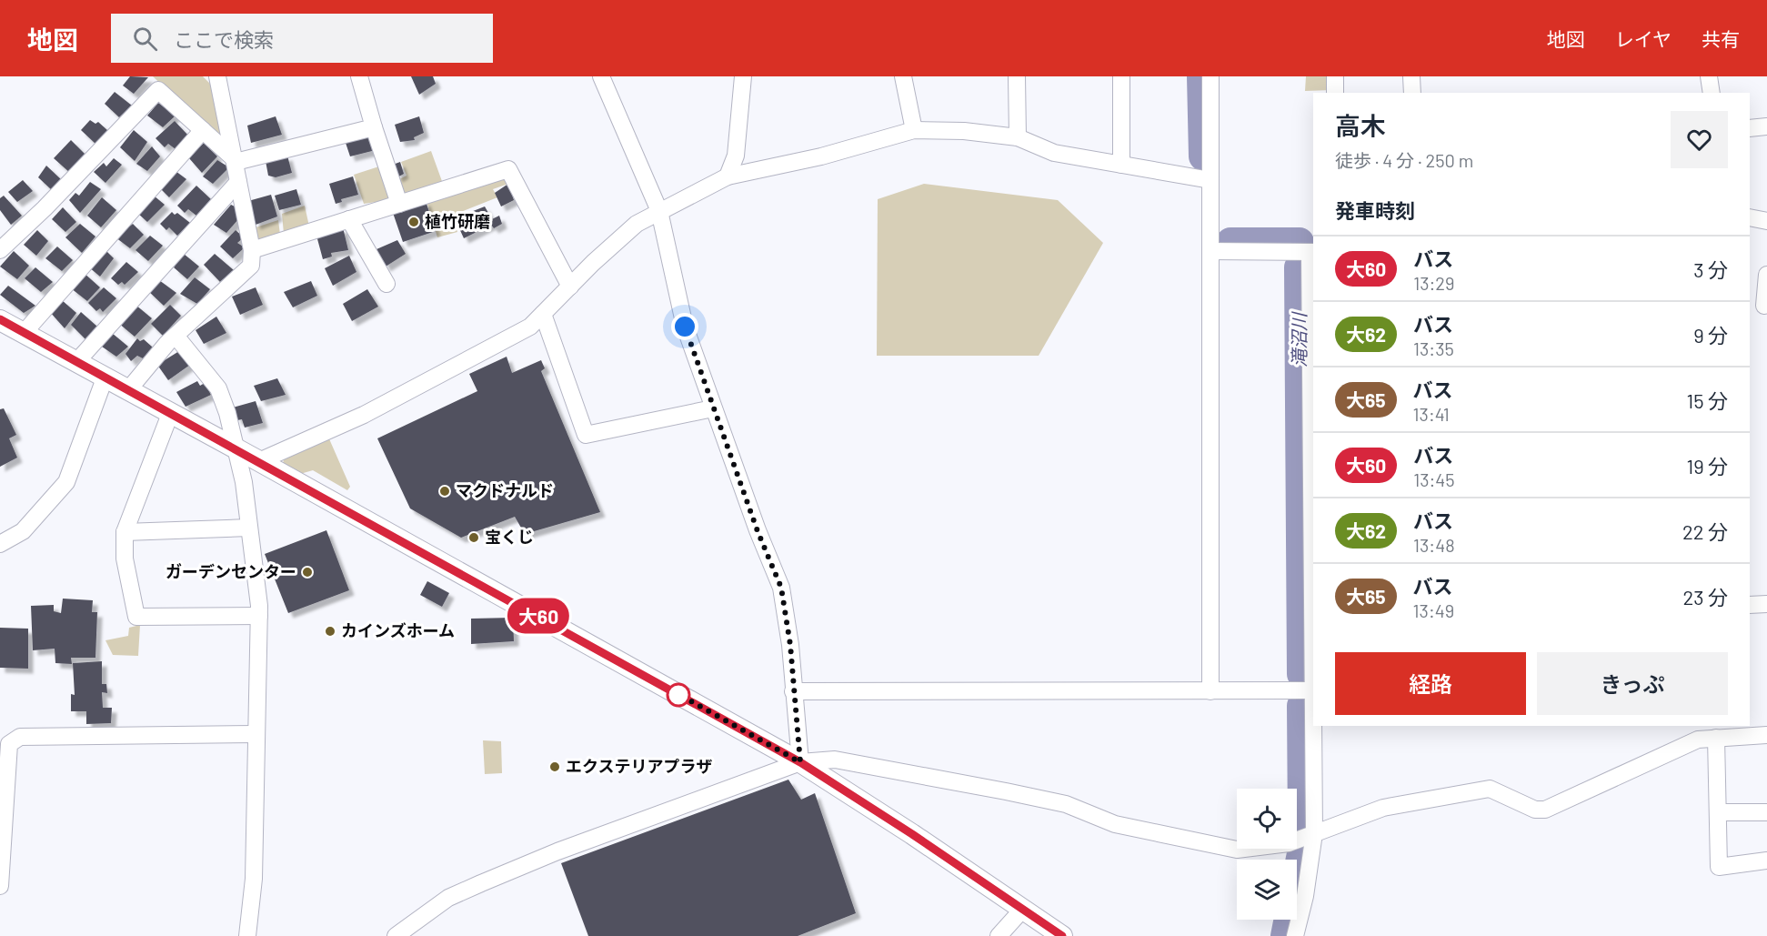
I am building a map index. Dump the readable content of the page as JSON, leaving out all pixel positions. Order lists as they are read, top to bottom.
{
  "water": ["滝沼川"],
  "places": [
    "植竹研磨",
    "マクドナルド",
    "宝くじ",
    "ガーデンセンター",
    "カインズホーム",
    "エクステリアプラザ"
  ],
  "lines": ["bus line 大60"],
  "page": {
    "header": "地図",
    "search": "ここで検索",
    "nav": ["地図", "レイヤ", "共有"],
    "on_map": "大60",
    "heading": [
      ["高木", "徒歩 · 4 分 · 250 m"],
      "発車時刻"
    ],
    "list": [
      {
        "mark": "大60",
        "name": "バス",
        "note": "13:29",
        "value": "3 分"
      },
      {
        "mark": "大62",
        "name": "バス",
        "note": "13:35",
        "value": "9 分"
      },
      {
        "mark": "大65",
        "name": "バス",
        "note": "13:41",
        "value": "15 分"
      },
      {
        "mark": "大60",
        "name": "バス",
        "note": "13:45",
        "value": "19 分"
      },
      {
        "mark": "大62",
        "name": "バス",
        "note": "13:48",
        "value": "22 分"
      },
      {
        "mark": "大65",
        "name": "バス",
        "note": "13:49",
        "value": "23 分"
      }
    ],
    "buttons": ["経路", "きっぷ"]
  }
}
